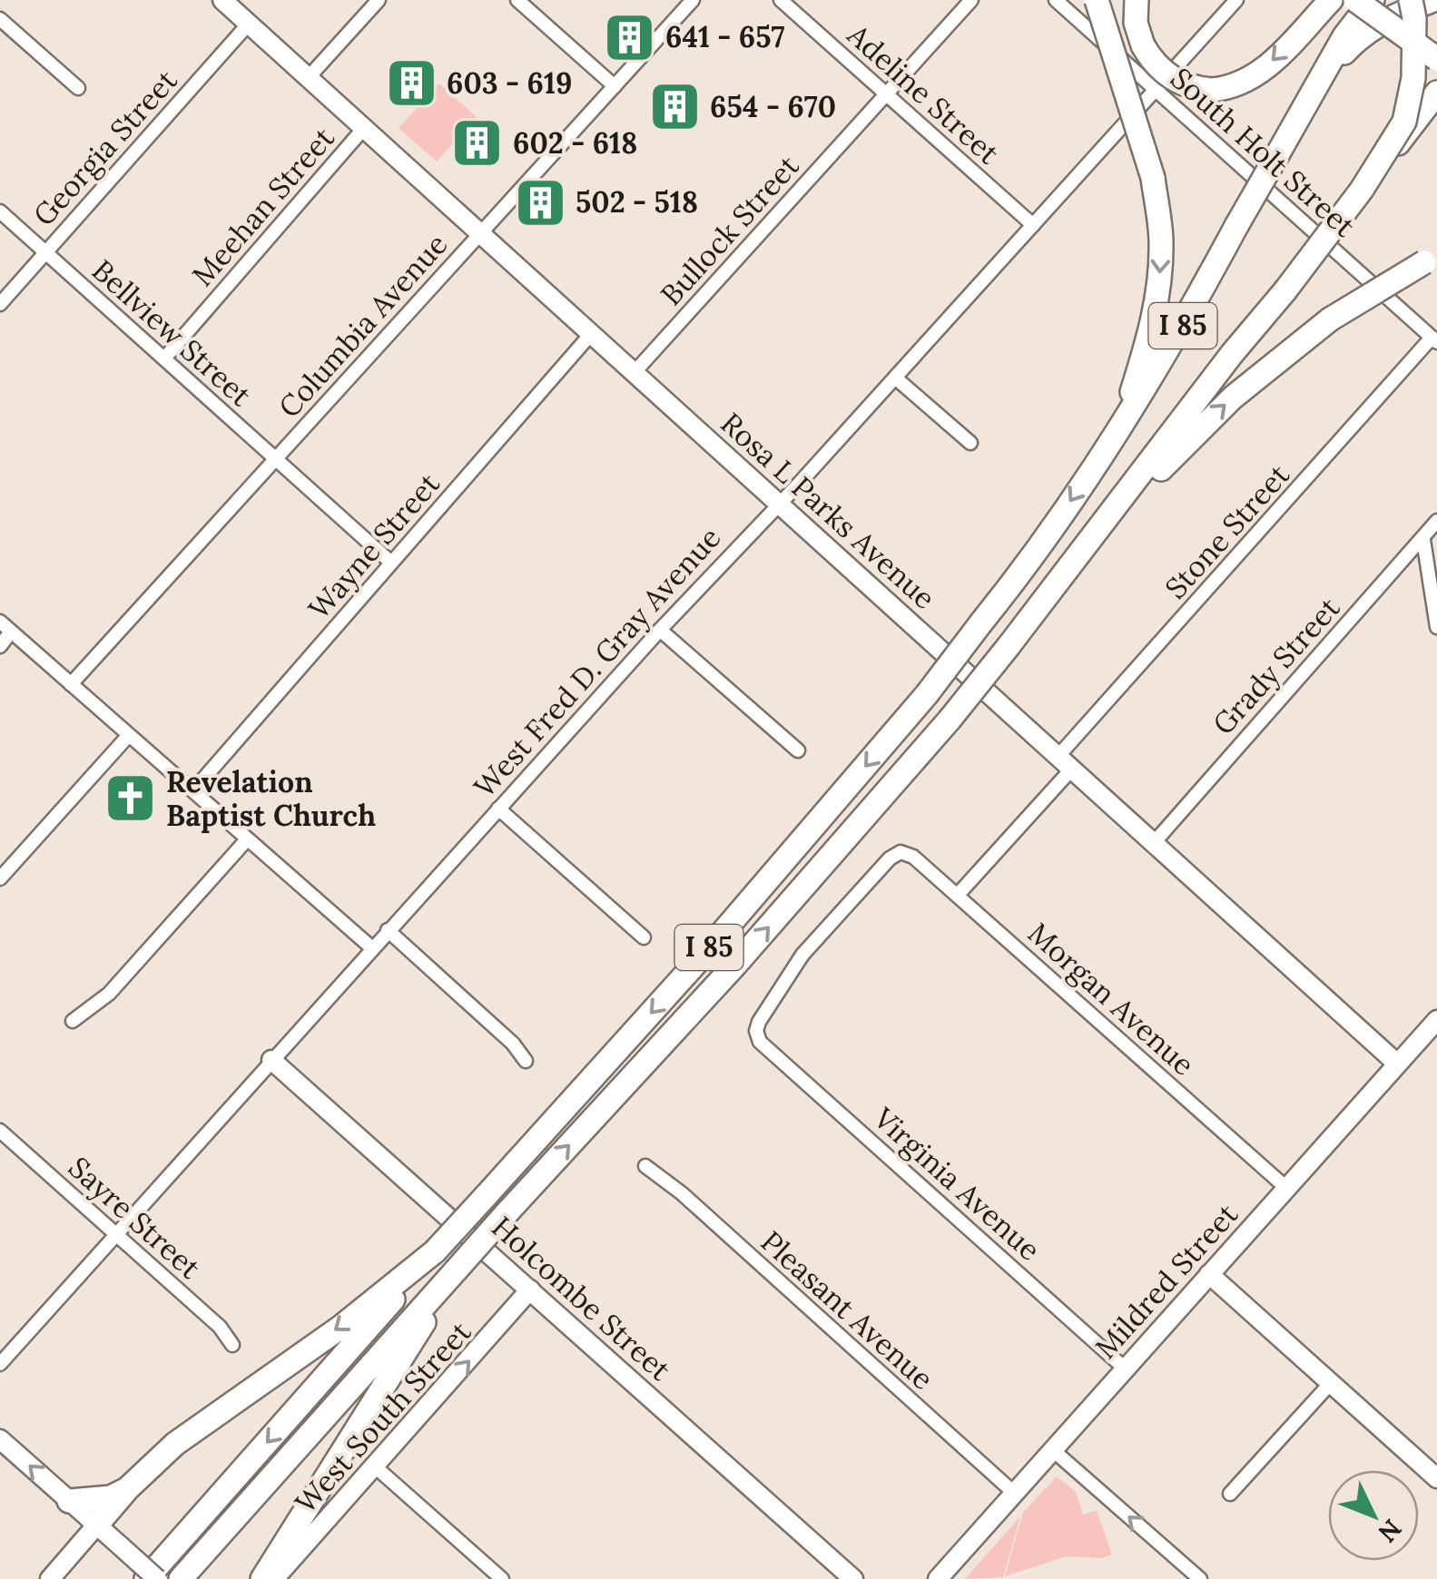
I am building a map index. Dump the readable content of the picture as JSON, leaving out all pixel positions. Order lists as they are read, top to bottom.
{
  "streets": {
    "highway": ["I 85"],
    "street": [
      "Adeline Street",
      "Georgia Street",
      "South Holt Street",
      "Meehan Street",
      "Bullock Street",
      "Columbia Avenue",
      "Bellview Street",
      "Rosa L Parks Avenue",
      "Stone Street",
      "Wayne Street",
      "West Fred D. Gray Avenue",
      "Grady Street",
      "Morgan Avenue",
      "Virginia Avenue",
      "Sayre Street",
      "Mildred Street",
      "Holcombe Street",
      "Pleasant Avenue",
      "West South Street"
    ]
  },
  "crossings": [
    ["Adeline Street", "Bullock Street"],
    ["Adeline Street", "West Fred D. Gray Avenue"],
    ["Georgia Street", "Bellview Street"],
    ["Georgia Street", "Rosa L Parks Avenue"],
    ["South Holt Street", "Stone Street"],
    ["South Holt Street", "West Fred D. Gray Avenue"],
    ["Meehan Street", "Bellview Street"],
    ["Meehan Street", "Rosa L Parks Avenue"],
    ["Bullock Street", "Rosa L Parks Avenue"],
    ["Columbia Avenue", "Bellview Street"],
    ["Columbia Avenue", "Rosa L Parks Avenue"],
    ["Bellview Street", "Wayne Street"],
    ["Rosa L Parks Avenue", "Stone Street"],
    ["Rosa L Parks Avenue", "Wayne Street"],
    ["Rosa L Parks Avenue", "West Fred D. Gray Avenue"],
    ["Rosa L Parks Avenue", "Grady Street"],
    ["Rosa L Parks Avenue", "Mildred Street"],
    ["Stone Street", "Morgan Avenue"],
    ["West Fred D. Gray Avenue", "Sayre Street"],
    ["West Fred D. Gray Avenue", "Holcombe Street"],
    ["Morgan Avenue", "Virginia Avenue"],
    ["Morgan Avenue", "Mildred Street"],
    ["Virginia Avenue", "Mildred Street"],
    ["Mildred Street", "Pleasant Avenue"],
    ["Holcombe Street", "West South Street"]
  ],
  "one_way": ["West South Street"],
  "places": {
    "building": [
      "641 - 657",
      "603 - 619",
      "654 - 670",
      "602 - 618",
      "502 - 518"
    ],
    "church": ["Revelation Baptist Church"]
  },
  "north": "bottom right"
}
